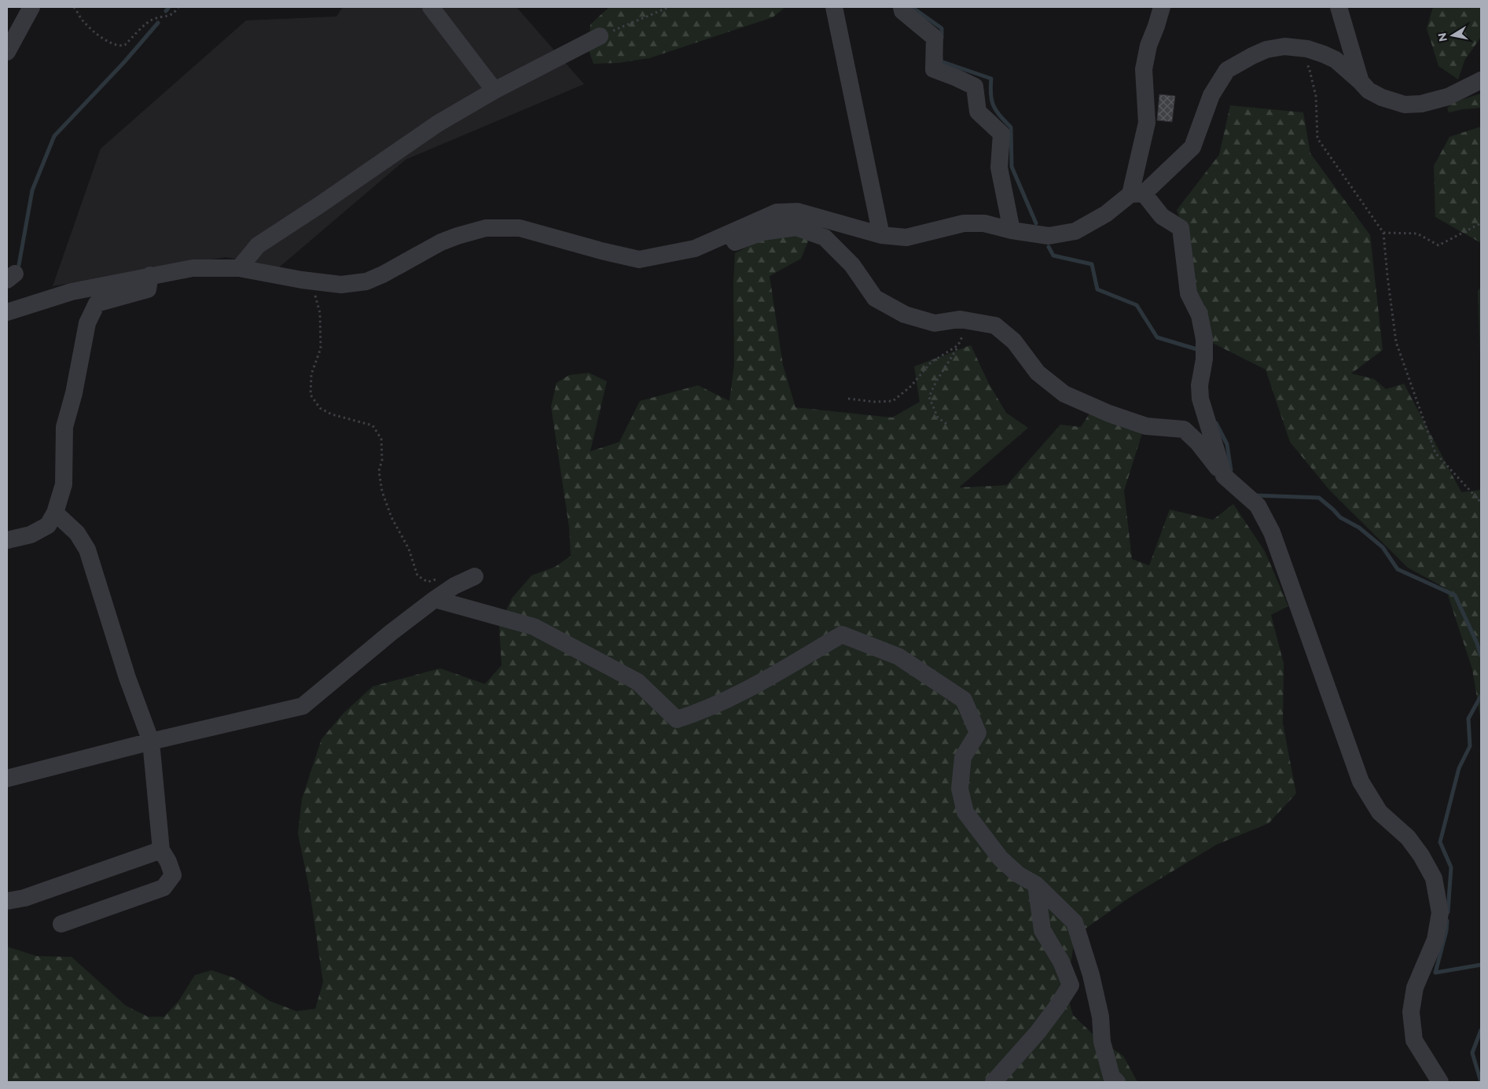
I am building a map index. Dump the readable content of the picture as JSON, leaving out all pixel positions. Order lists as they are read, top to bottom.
{
  "north": "left"
}
